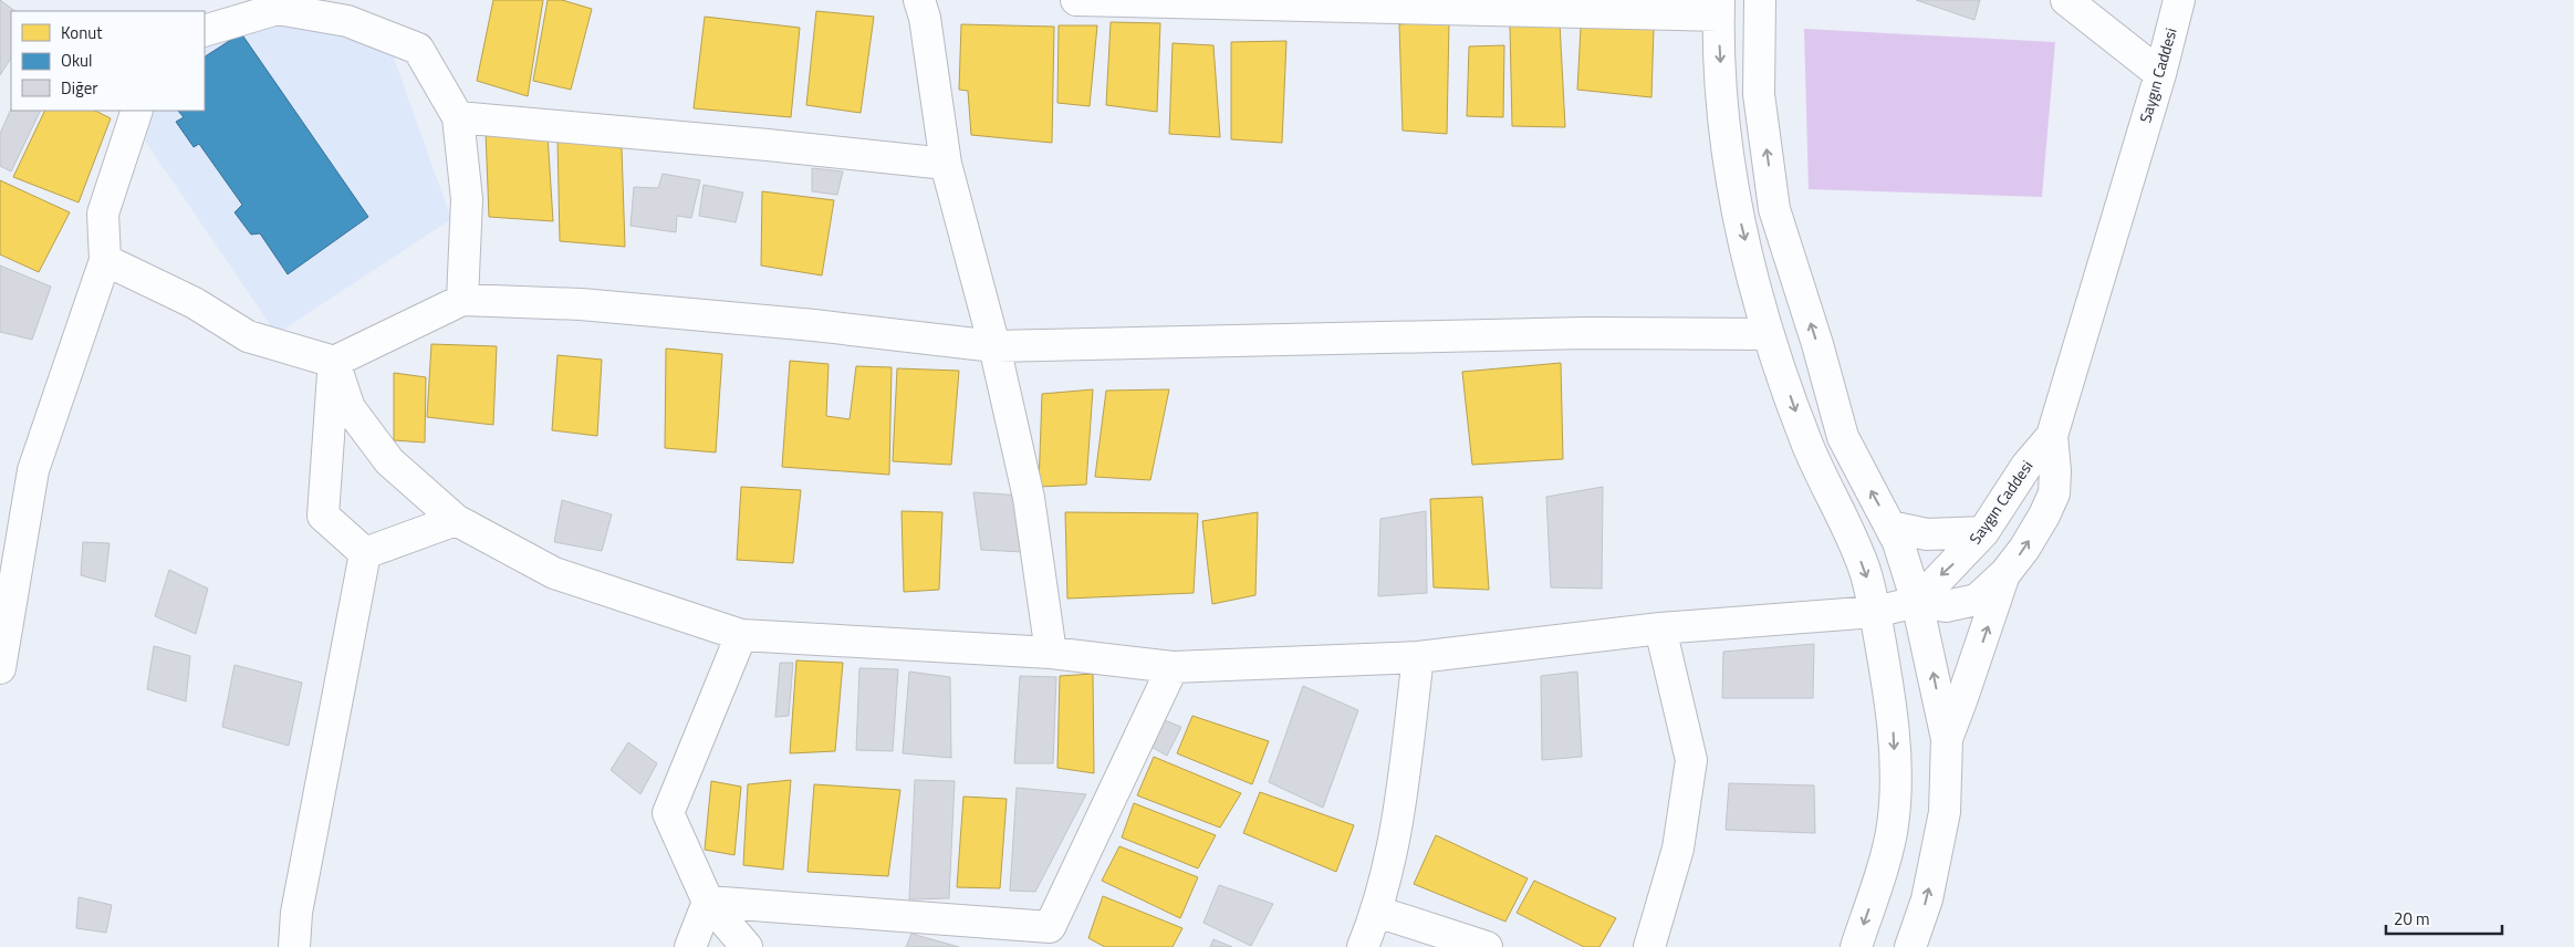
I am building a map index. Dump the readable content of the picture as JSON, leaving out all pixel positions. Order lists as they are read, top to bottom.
{
  "streets": {
    "main road": ["Saygın Caddesi"]
  },
  "legend": ["Konut", "Okul", "Diğer"],
  "scale_bar": "20 m"
}
